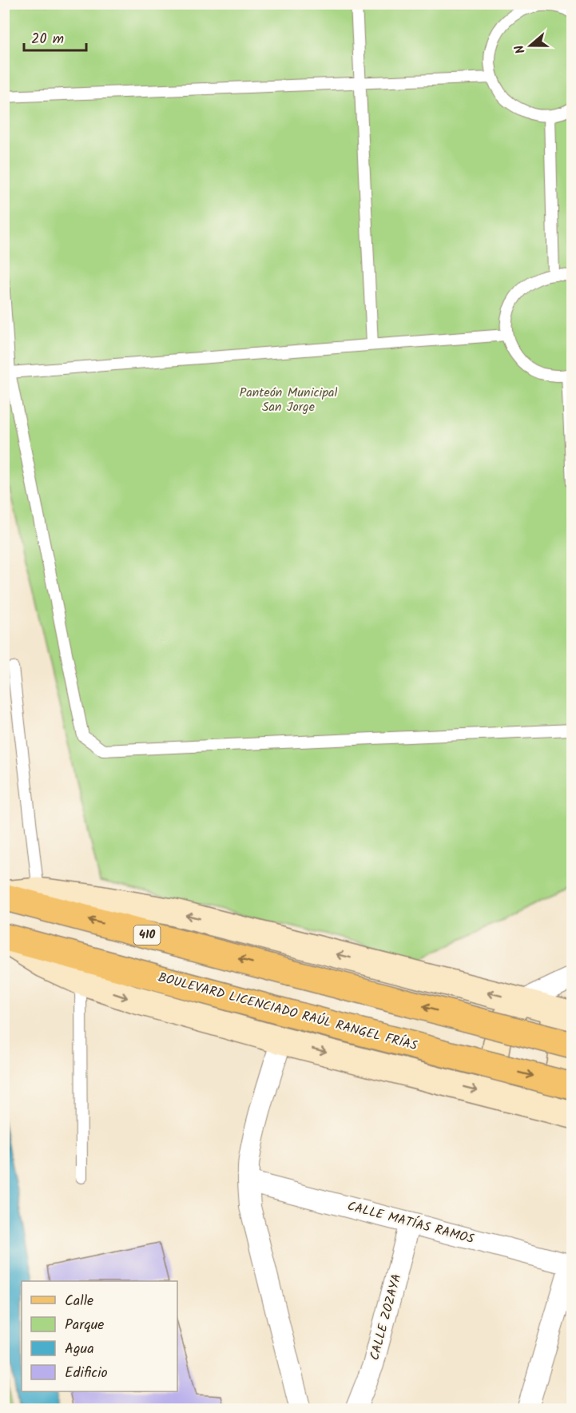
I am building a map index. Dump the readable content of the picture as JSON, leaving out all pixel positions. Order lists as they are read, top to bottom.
{
  "streets": {
    "main road": ["410", "BOULEVARD LICENCIADO RAÚL RANGEL FRÍAS"],
    "street": ["CALLE MATÍAS RAMOS", "CALLE ZOZAYA"]
  },
  "crossings": [
    ["CALLE MATÍAS RAMOS", "CALLE ZOZAYA"]
  ],
  "parks": ["Panteón Municipal San Jorge"],
  "legend": [
    "Calle",
    "Parque",
    "Agua",
    "Edificio"
  ],
  "scale_bar": "20 m",
  "north": "left"
}
